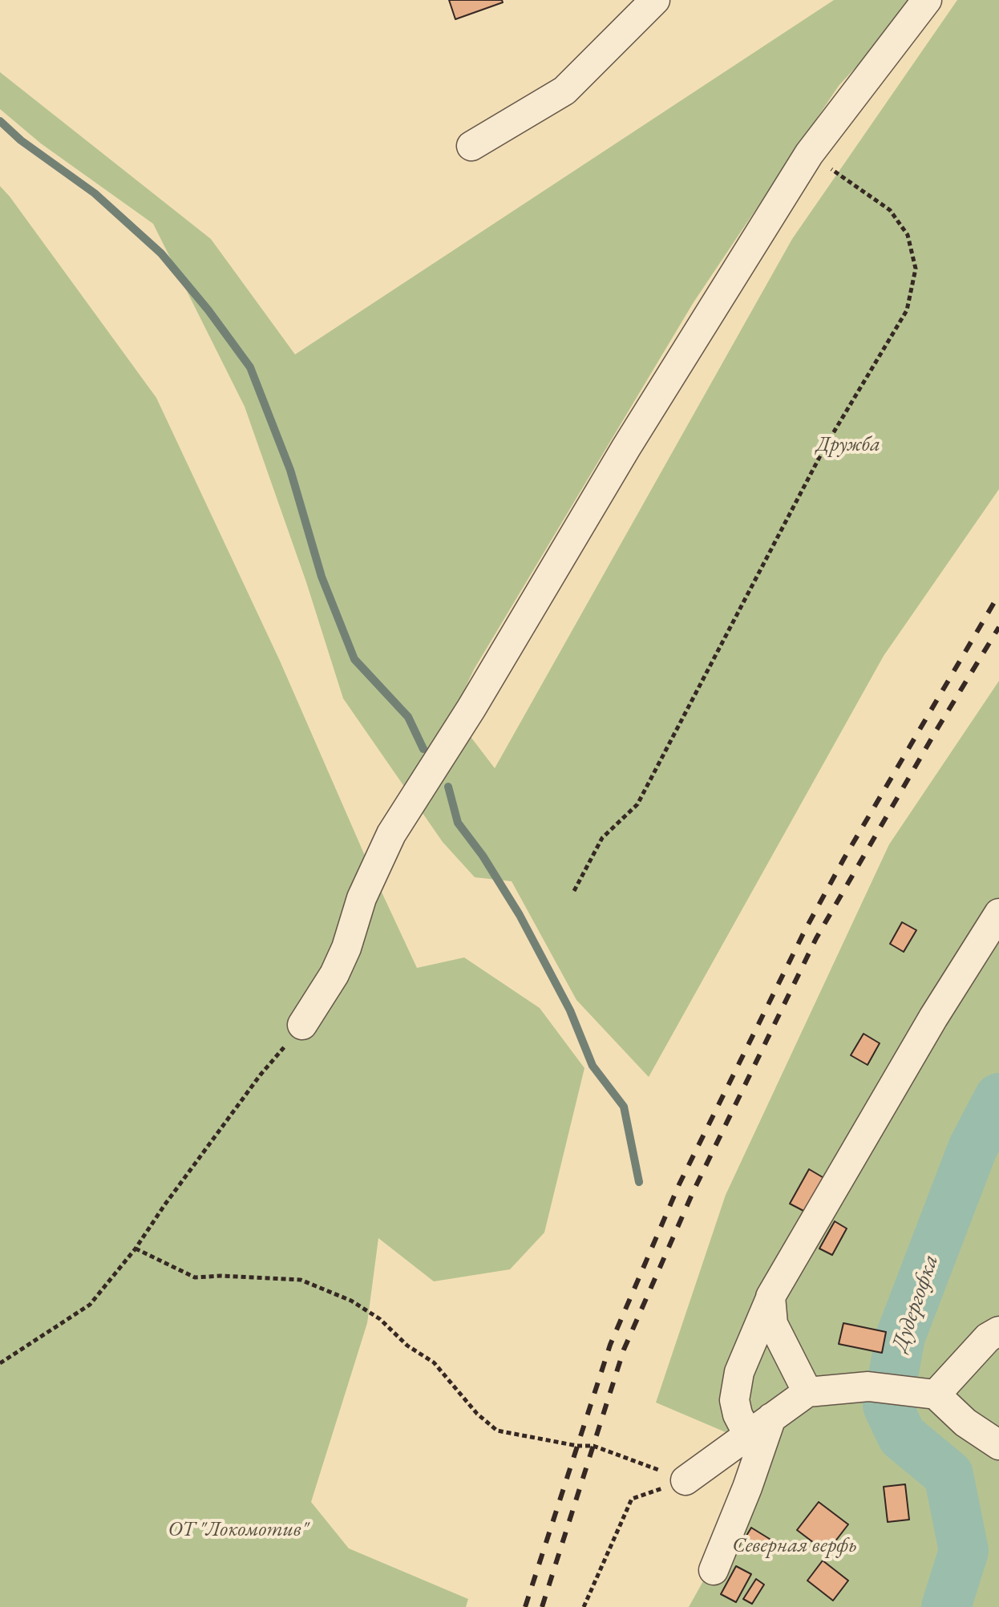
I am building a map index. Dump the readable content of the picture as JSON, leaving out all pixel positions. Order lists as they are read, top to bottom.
{
  "water": ["Дудергофка"],
  "parks": ["Дружба", "ОТ \"Локомотив\"", "Северная верфь"]
}
